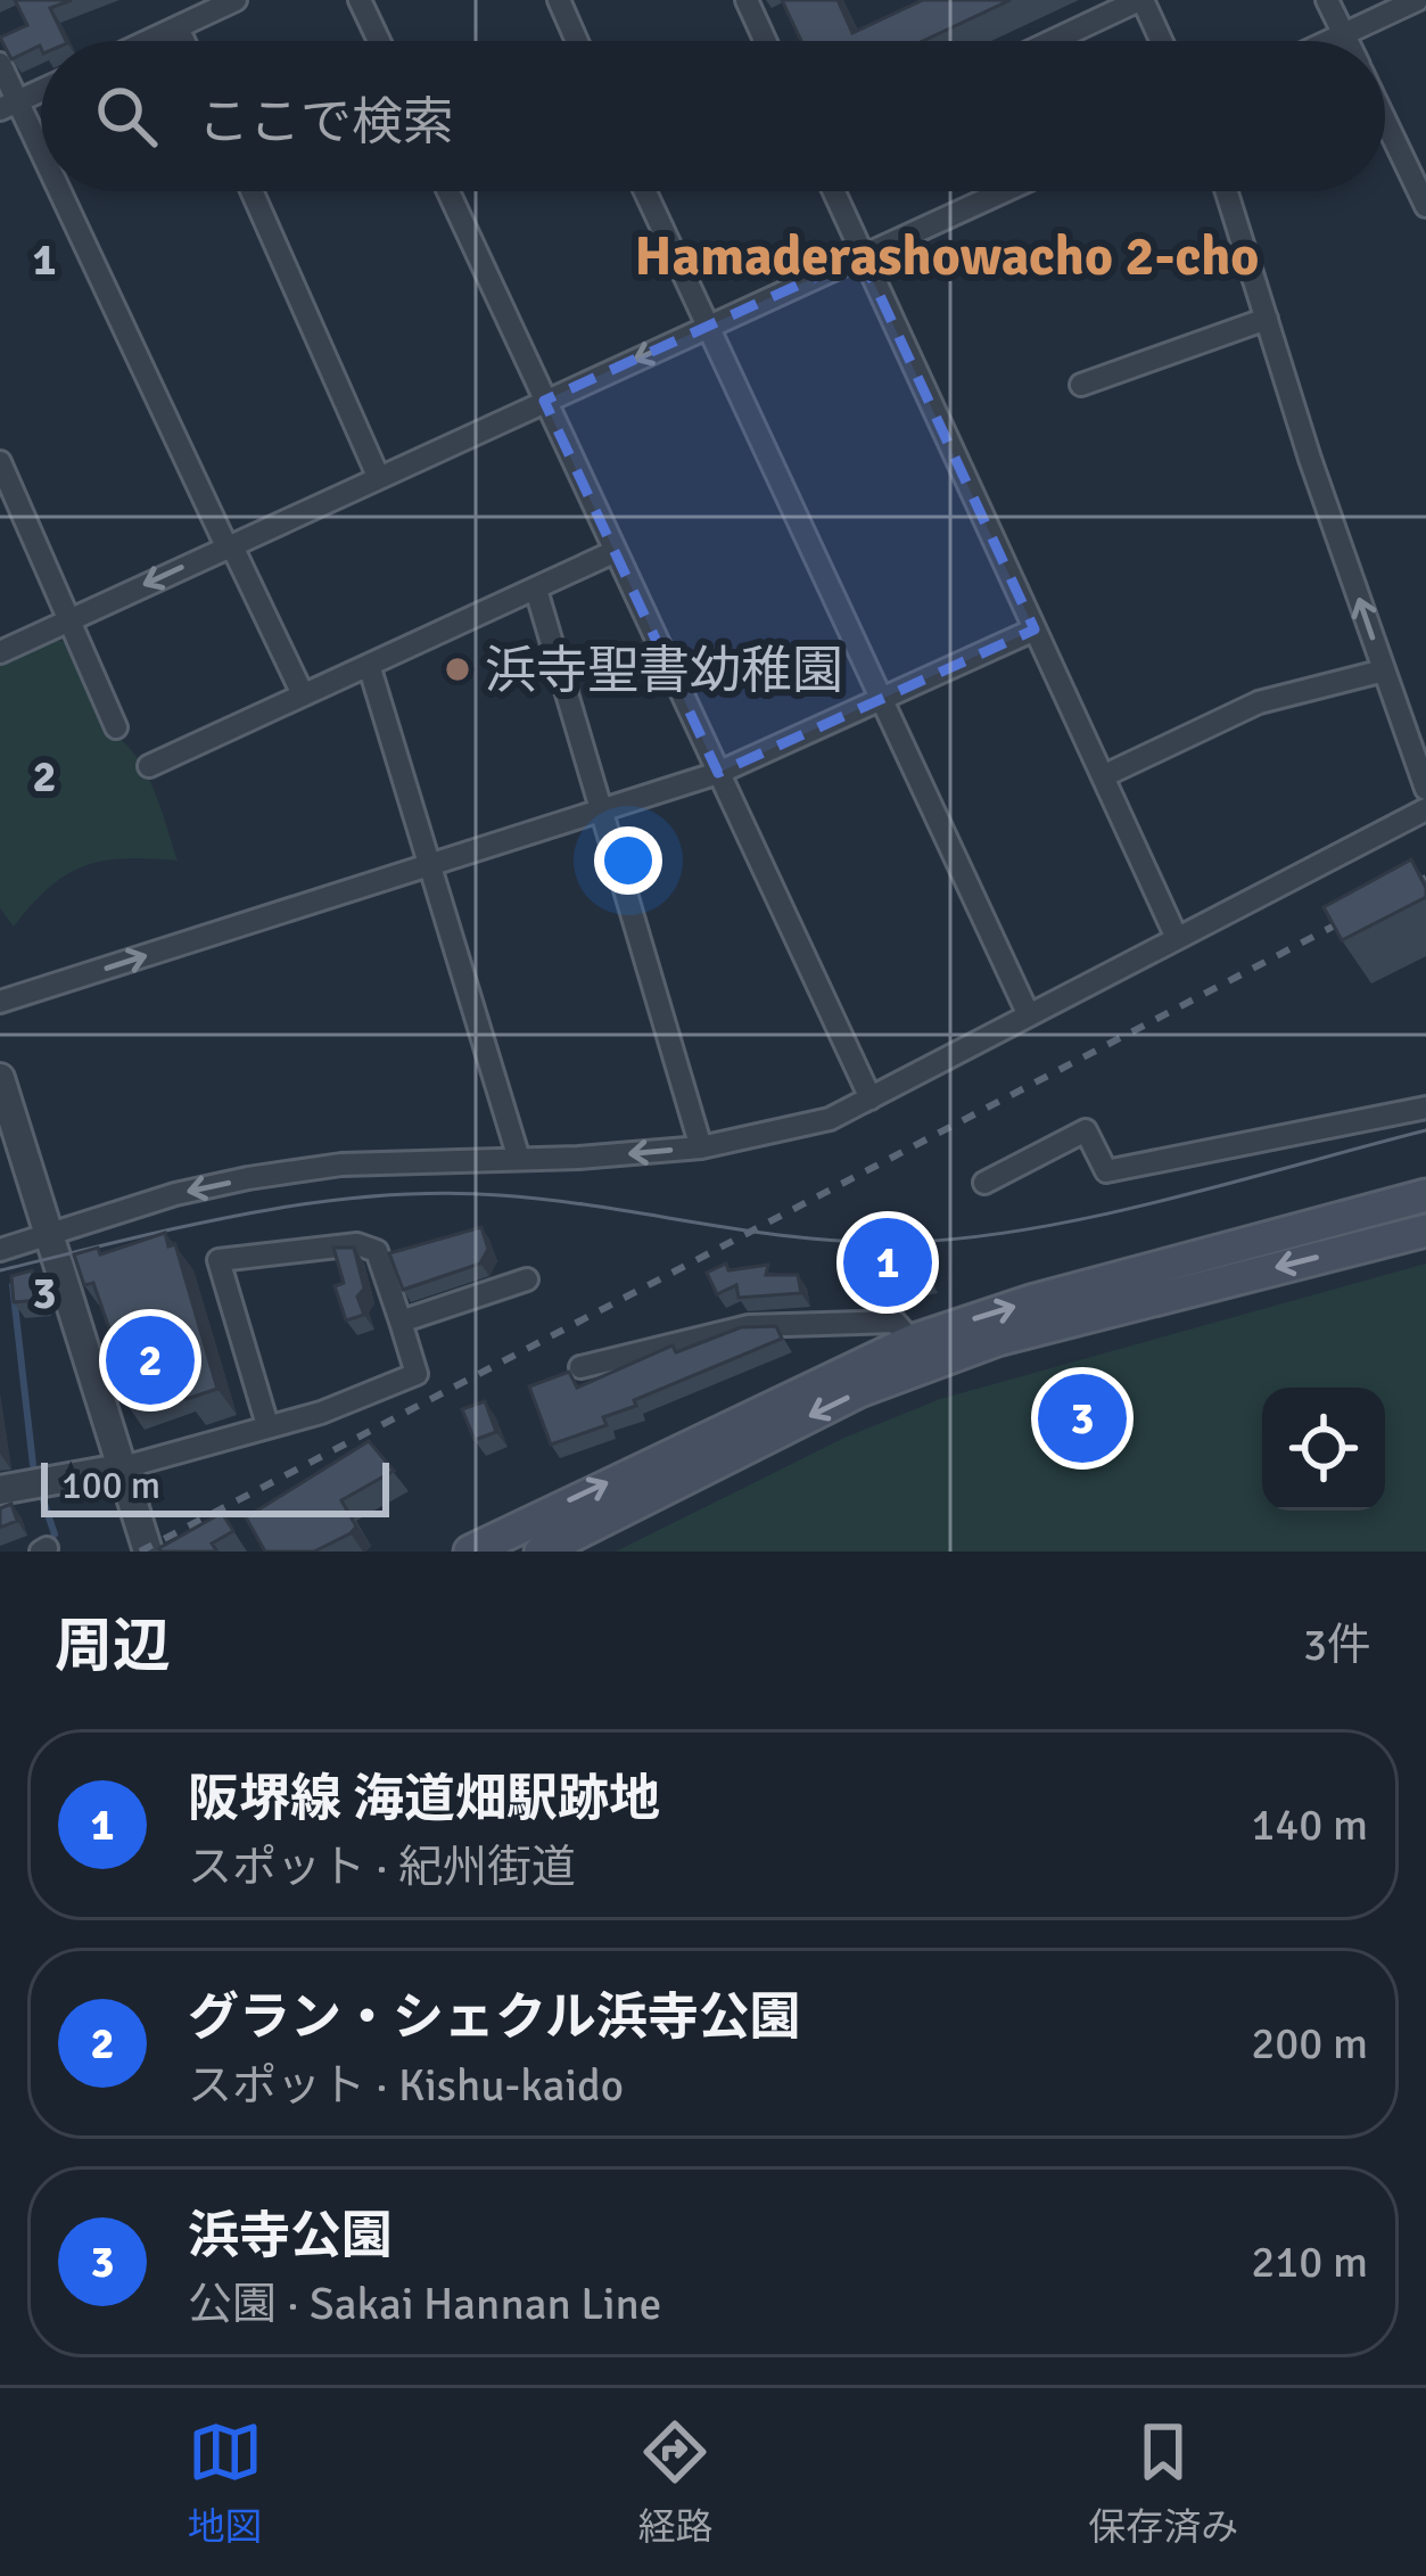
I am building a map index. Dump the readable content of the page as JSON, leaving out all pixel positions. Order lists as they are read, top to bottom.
{
  "districts": ["Hamaderashowacho 2-cho"],
  "places": ["浜寺聖書幼稚園"],
  "scale_bar": "100 m",
  "page": {
    "search": "ここで検索",
    "pins": ["1", "2", "3"],
    "scale": "100 m",
    "heading": ["周辺", "3件"],
    "list": [
      {
        "mark": "1",
        "name": "阪堺線 海道畑駅跡地",
        "note": "スポット · 紀州街道",
        "value": "140 m"
      },
      {
        "mark": "2",
        "name": "グラン・シェクル浜寺公園",
        "note": "スポット · Kishu-kaido",
        "value": "200 m"
      },
      {
        "mark": "3",
        "name": "浜寺公園",
        "note": "公園 · Sakai Hannan Line",
        "value": "210 m"
      }
    ],
    "nav": ["地図", "経路", "保存済み"]
  },
  "grid": {
    "rows": ["1", "2", "3"]
  }
}
